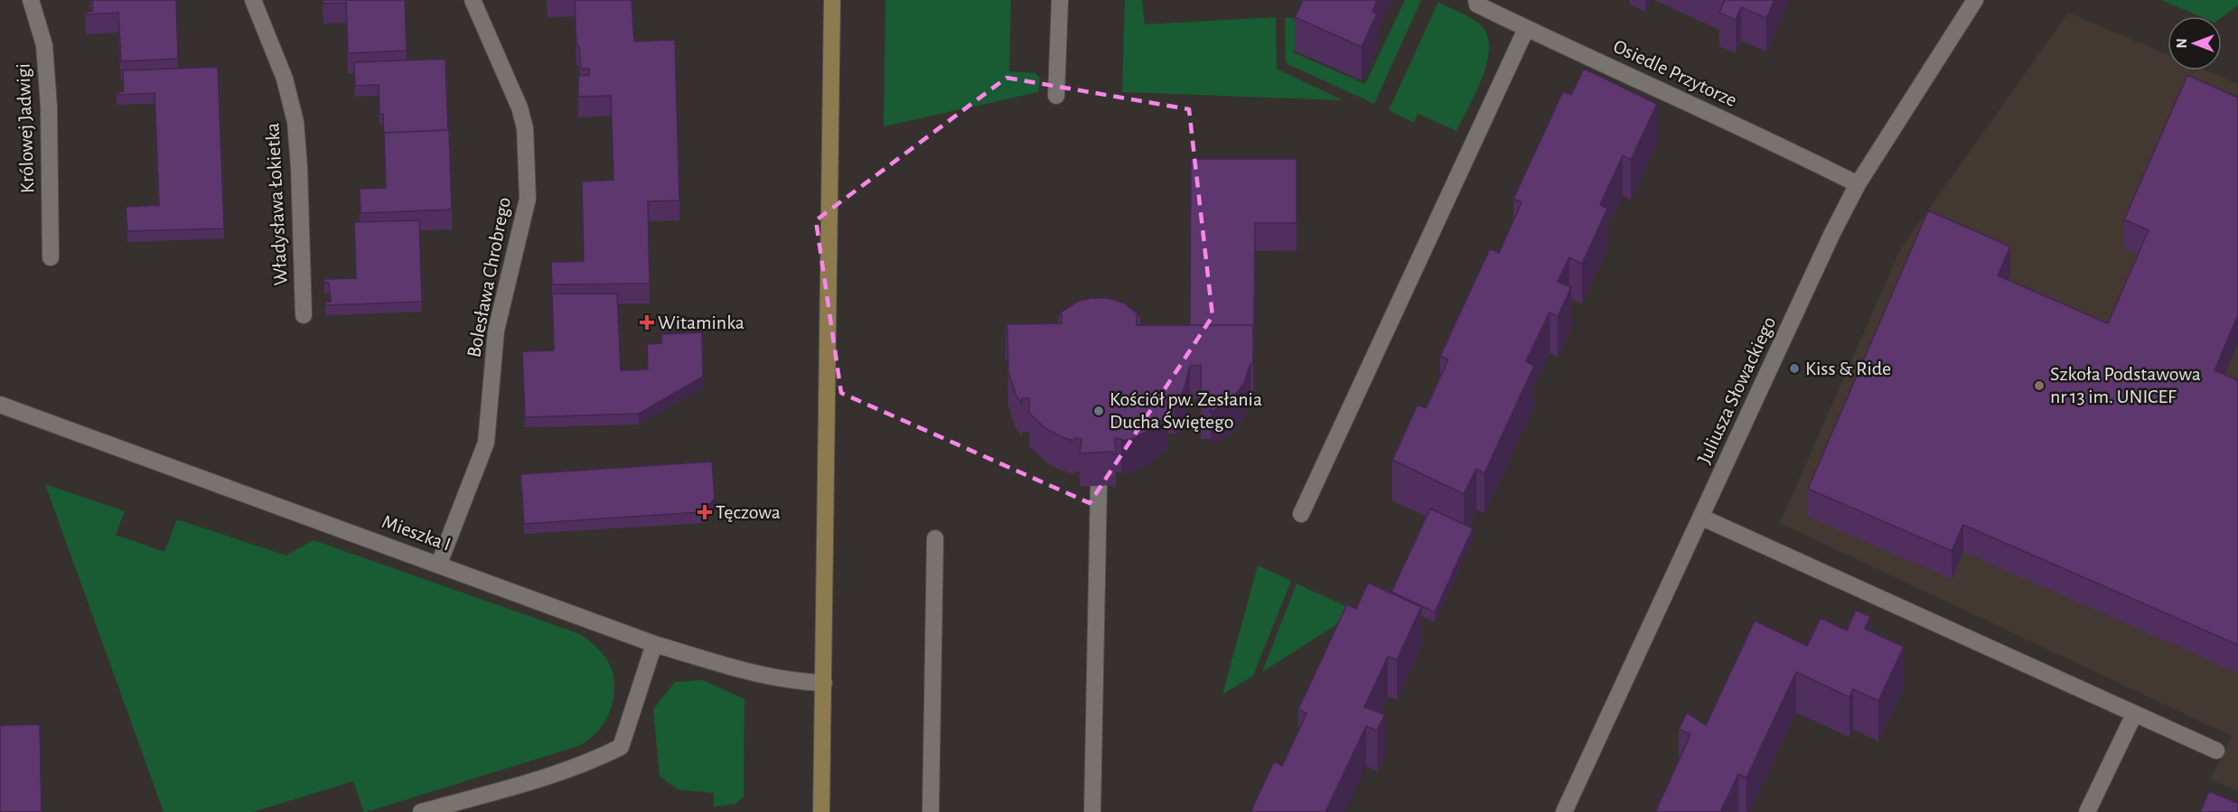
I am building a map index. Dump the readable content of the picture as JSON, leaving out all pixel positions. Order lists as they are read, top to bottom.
{
  "streets": {
    "street": [
      "Osiedle Przytorze",
      "Królowej Jadwigi",
      "Władysława Łokietka",
      "Bolesława Chrobrego",
      "Juliusza Słowackiego",
      "Mieszka I"
    ]
  },
  "crossings": [
    ["Osiedle Przytorze", "Juliusza Słowackiego"],
    ["Bolesława Chrobrego", "Mieszka I"]
  ],
  "places": {
    "health": ["Witaminka", "Tęczowa"],
    "other": ["Kiss & Ride", "Szkoła Podstawowa nr 13 im. UNICEF", "Kościół pw. Zesłania Ducha Świętego"]
  },
  "north": "left"
}
